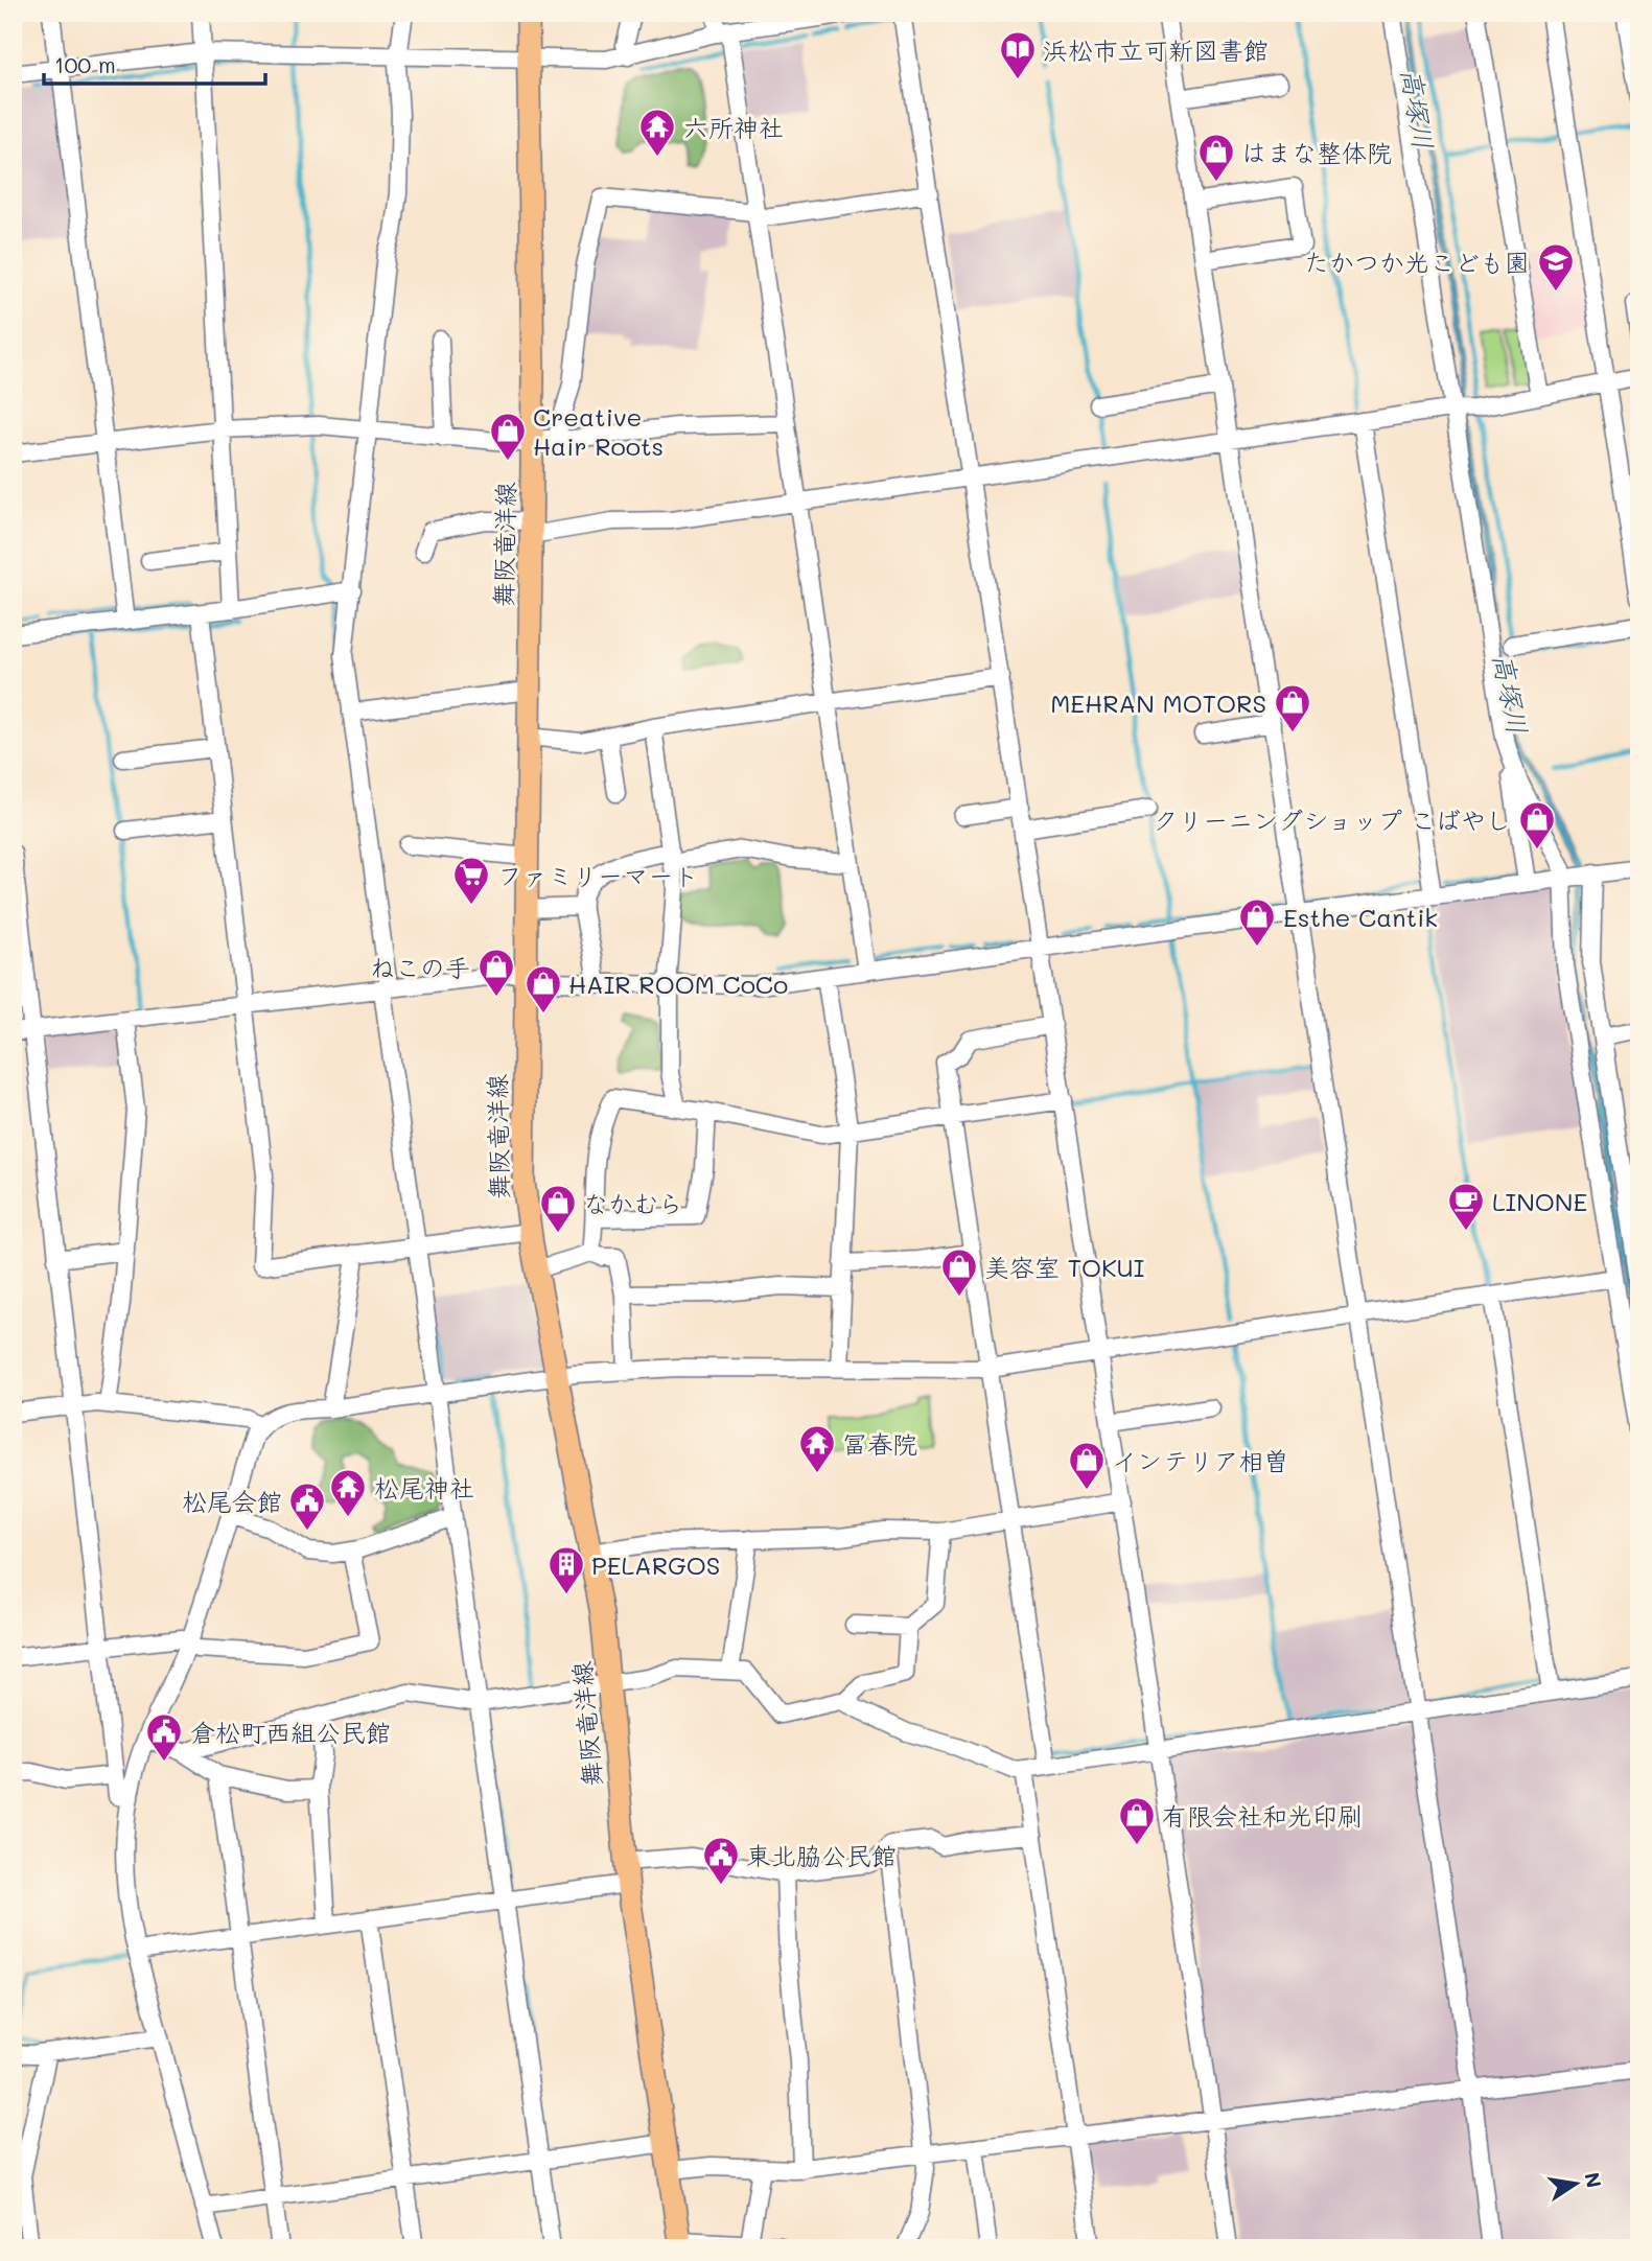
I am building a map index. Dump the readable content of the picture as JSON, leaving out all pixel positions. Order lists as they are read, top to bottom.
{
  "streets": {
    "main road": ["舞阪竜洋線"]
  },
  "water": ["高塚川"],
  "places": {
    "library": ["浜松市立可新図書館"],
    "temple": ["六所神社", "冨春院", "松尾神社"],
    "shop": [
      "はまな整体院",
      "Creative Hair Roots",
      "MEHRAN MOTORS",
      "クリーニングショップ こばやし",
      "Esthe Cantik",
      "ねこの手",
      "HAIR ROOM CoCo",
      "なかむら",
      "美容室 TOKUI",
      "インテリア相曽",
      "有限会社和光印刷"
    ],
    "school or university": ["たかつか光こども園"],
    "supermarket": ["ファミリーマート"],
    "cafe": ["LINONE"],
    "public building": ["松尾会館", "倉松町西組公民館", "東北脇公民館"],
    "building": ["PELARGOS"]
  },
  "scale_bar": "100 m",
  "north": "right"
}
